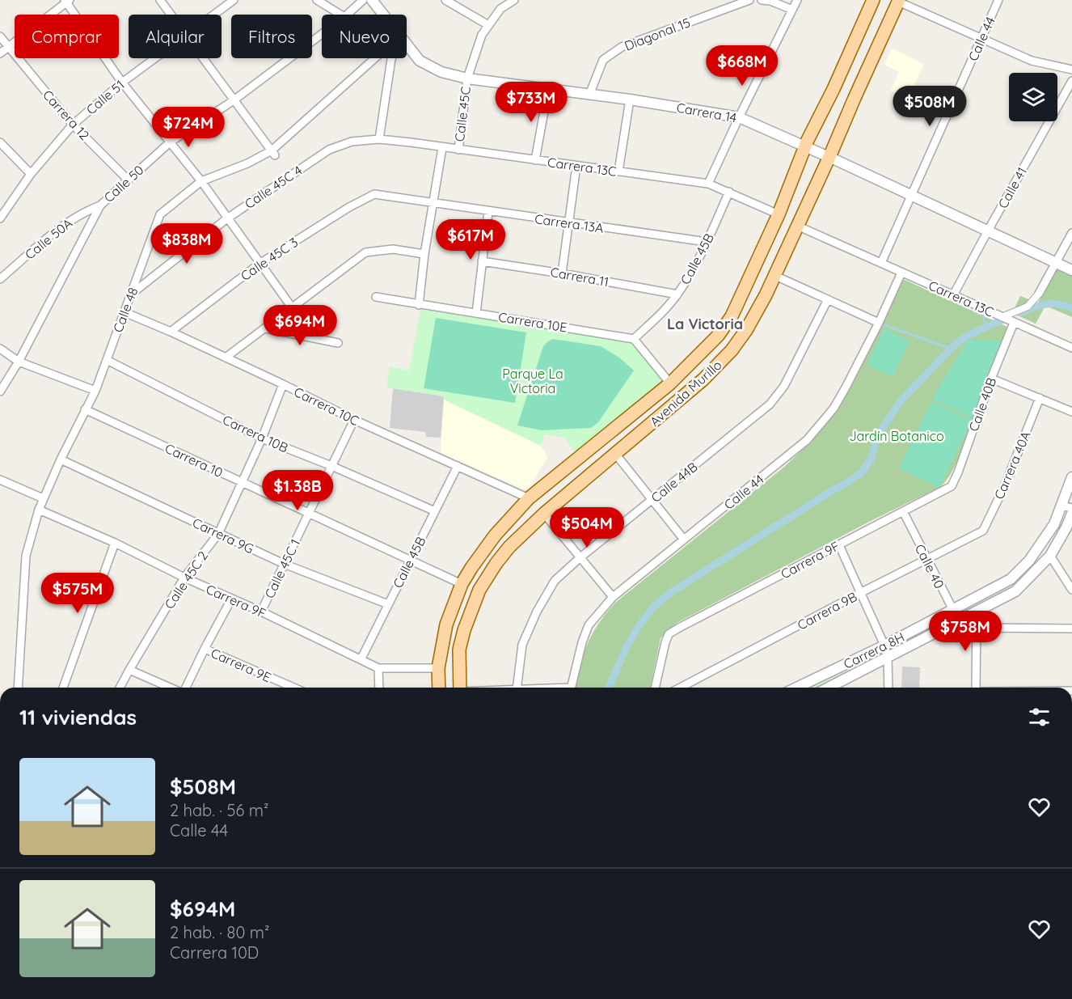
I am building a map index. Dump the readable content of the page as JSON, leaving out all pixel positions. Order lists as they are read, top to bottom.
{
  "streets": {
    "main road": ["Avenida Murillo"],
    "street": [
      "Diagonal 15",
      "Calle 44",
      "Calle 51",
      "Carrera 14",
      "Calle 45C",
      "Carrera 12",
      "Carrera 13C",
      "Calle 50",
      "Calle 45C 4",
      "Calle 41",
      "Carrera 13A",
      "Calle 50A",
      "Calle 45C 3",
      "Calle 45B",
      "Carrera 11",
      "Calle 48",
      "Carrera 10E",
      "Calle 40B",
      "Carrera 10C",
      "Carrera 10B",
      "Carrera 10",
      "Carrera 40A",
      "Calle 44B",
      "Carrera 9G",
      "Carrera 9F",
      "Calle 40",
      "Calle 45C 1",
      "Calle 45C 2",
      "Carrera 9B",
      "Carrera 8H",
      "Carrera 9E"
    ]
  },
  "crossings": [
    ["Diagonal 15", "Carrera 14"],
    ["Calle 44", "Carrera 14"],
    ["Calle 44", "Carrera 13C"],
    ["Calle 51", "Carrera 12"],
    ["Carrera 14", "Calle 45C"],
    ["Carrera 14", "Calle 41"],
    ["Carrera 14", "Avenida Murillo"],
    ["Calle 45C", "Carrera 13C"],
    ["Calle 45C", "Carrera 13A"],
    ["Calle 45C", "Carrera 10E"],
    ["Carrera 12", "Calle 50"],
    ["Carrera 13C", "Calle 45C 4"],
    ["Carrera 13C", "Calle 41"],
    ["Carrera 13C", "Calle 45B"],
    ["Carrera 13C", "Avenida Murillo"],
    ["Carrera 13C", "Calle 40B"],
    ["Calle 50", "Calle 50A"],
    ["Calle 45C 4", "Calle 48"],
    ["Carrera 13A", "Calle 45C 3"],
    ["Carrera 13A", "Calle 45B"],
    ["Calle 45C 3", "Carrera 10C"],
    ["Calle 45B", "Carrera 11"],
    ["Calle 45B", "Carrera 10E"],
    ["Calle 45B", "Carrera 10C"],
    ["Calle 45B", "Carrera 10B"],
    ["Calle 45B", "Carrera 10"],
    ["Calle 45B", "Carrera 9G"],
    ["Calle 45B", "Carrera 9F"],
    ["Calle 48", "Carrera 10C"],
    ["Calle 48", "Carrera 10B"],
    ["Calle 48", "Carrera 10"],
    ["Calle 48", "Carrera 9G"],
    ["Calle 48", "Carrera 9F"],
    ["Avenida Murillo", "Carrera 10C"],
    ["Avenida Murillo", "Carrera 10"],
    ["Avenida Murillo", "Carrera 9F"],
    ["Calle 40B", "Carrera 9F"],
    ["Carrera 10C", "Calle 45C 1"],
    ["Carrera 10C", "Calle 45C 2"],
    ["Carrera 10B", "Calle 45C 1"],
    ["Carrera 10B", "Calle 45C 2"],
    ["Carrera 10", "Calle 45C 1"],
    ["Carrera 10", "Calle 45C 2"],
    ["Carrera 40A", "Carrera 9B"],
    ["Carrera 9G", "Calle 45C 1"],
    ["Carrera 9G", "Calle 45C 2"],
    ["Carrera 9F", "Calle 40"],
    ["Carrera 9F", "Calle 45C 1"],
    ["Carrera 9F", "Calle 45C 2"],
    ["Calle 40", "Carrera 9B"],
    ["Calle 40", "Carrera 8H"]
  ],
  "districts": ["La Victoria"],
  "parks": ["Parque La Victoria", "Jardín Botanico"],
  "page": {
    "chip": [
      "Comprar",
      "Alquilar",
      "Filtros",
      "Nuevo"
    ],
    "price": [
      "$668M",
      "$733M",
      "$508M",
      "$724M",
      "$617M",
      "$838M",
      "$694M",
      "$1.38B",
      "$504M",
      "$575M",
      "$758M"
    ],
    "heading": "11 viviendas",
    "list": [
      {
        "name": "$508M",
        "note": "2 hab. · 56 m² · Calle 44"
      },
      {
        "name": "$694M",
        "note": "2 hab. · 80 m² · Carrera 10D"
      }
    ]
  }
}
